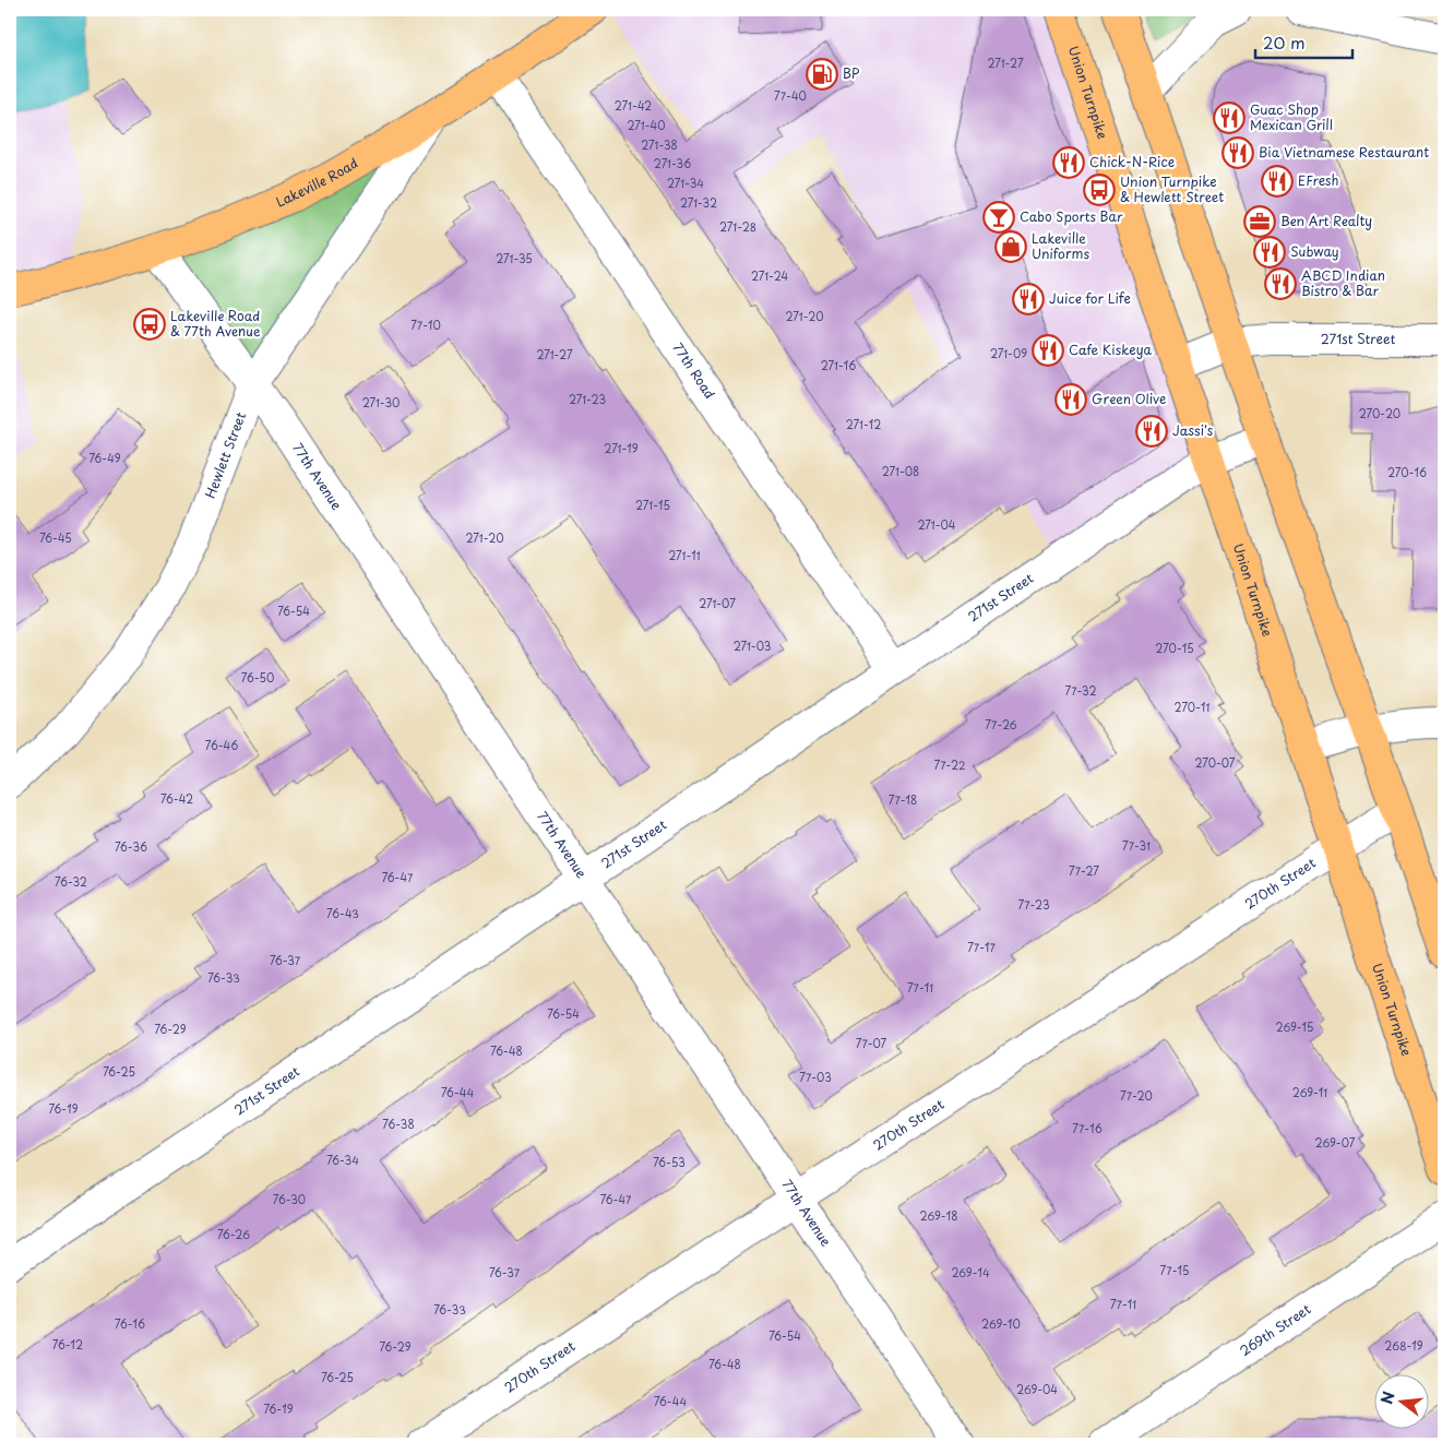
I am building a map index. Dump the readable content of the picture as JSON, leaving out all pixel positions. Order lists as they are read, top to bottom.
{
  "streets": {
    "main road": ["Union Turnpike", "Lakeville Road"],
    "street": [
      "271st Street",
      "77th Road",
      "Hewlett Street",
      "77th Avenue",
      "270th Street",
      "269th Street"
    ]
  },
  "crossings": [
    ["Union Turnpike", "271st Street"],
    ["Union Turnpike", "270th Street"],
    ["Lakeville Road", "77th Road"],
    ["Lakeville Road", "Hewlett Street"],
    ["Lakeville Road", "77th Avenue"],
    ["271st Street", "77th Road"],
    ["271st Street", "77th Avenue"],
    ["Hewlett Street", "77th Avenue"],
    ["77th Avenue", "270th Street"]
  ],
  "places": {
    "fuel station": ["BP"],
    "restaurant": [
      "Guac Shop Mexican Grill",
      "Bia Vietnamese Restaurant",
      "Chick-N-Rice",
      "EFresh",
      "Subway",
      "ABCD Indian Bistro & Bar",
      "Juice for Life",
      "Cafe Kiskeya",
      "Green Olive",
      "Jassi's"
    ],
    "bus stop": ["Union Turnpike & Hewlett Street", "Lakeville Road & 77th Avenue"],
    "bar": ["Cabo Sports Bar"],
    "office": ["Ben Art Realty"],
    "shop": ["Lakeville Uniforms"]
  },
  "house_numbers": [
    "271-27",
    "77-40",
    "271-42",
    "271-40",
    "271-38",
    "271-36",
    "271-34",
    "271-32",
    "271-28",
    "271-35",
    "271-24",
    "271-20",
    "77-10",
    "271-09",
    "271-27",
    "271-16",
    "271-23",
    "271-30",
    "270-20",
    "271-12",
    "271-19",
    "76-49",
    "271-08",
    "270-16",
    "271-15",
    "271-04",
    "76-45",
    "271-20",
    "271-11",
    "271-07",
    "76-54",
    "271-03",
    "270-15",
    "76-50",
    "77-32",
    "270-11",
    "77-26",
    "76-46",
    "270-07",
    "77-22",
    "76-42",
    "77-18",
    "77-31",
    "76-36",
    "77-27",
    "76-47",
    "76-32",
    "77-23",
    "76-43",
    "77-17",
    "76-37",
    "76-33",
    "77-11",
    "76-54",
    "269-15",
    "76-29",
    "77-07",
    "76-48",
    "76-25",
    "77-03",
    "76-44",
    "269-11",
    "77-20",
    "76-19",
    "76-38",
    "77-16",
    "269-07",
    "76-34",
    "76-53",
    "76-30",
    "76-47",
    "269-18",
    "76-26",
    "77-15",
    "76-37",
    "269-14",
    "77-11",
    "76-33",
    "76-16",
    "269-10",
    "76-54",
    "76-12",
    "268-19",
    "76-29",
    "76-48",
    "76-25",
    "269-04",
    "76-44",
    "76-19"
  ],
  "scale_bar": "20 m",
  "north": "left"
}
